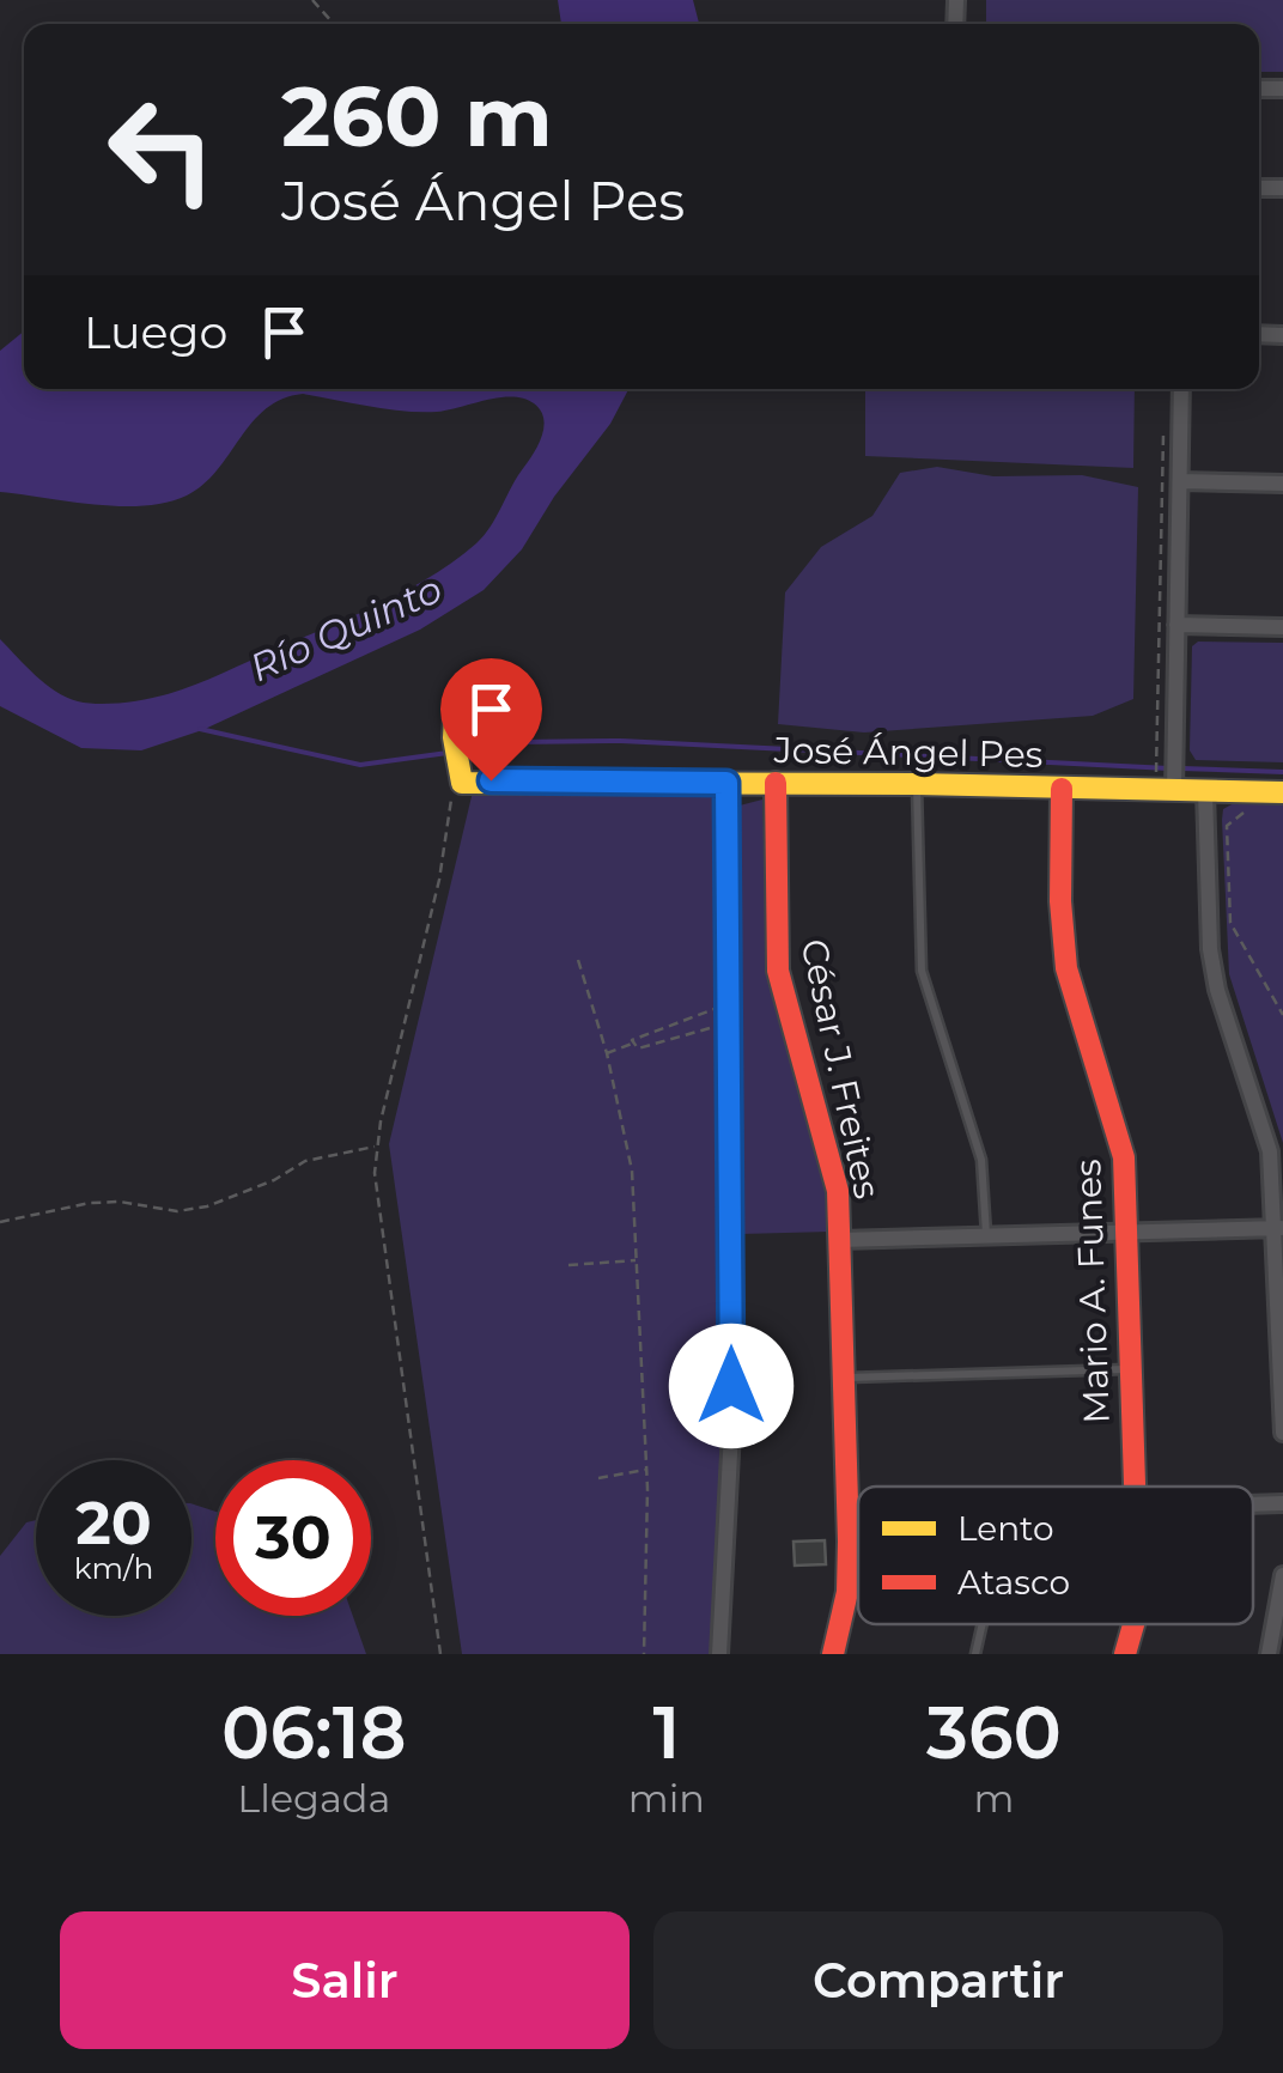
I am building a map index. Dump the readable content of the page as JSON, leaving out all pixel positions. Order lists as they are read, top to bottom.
{
  "streets": {
    "street": ["José Ángel Pes", "César J. Freites", "Mario A. Funes"]
  },
  "crossings": [
    ["José Ángel Pes", "César J. Freites"],
    ["José Ángel Pes", "Mario A. Funes"]
  ],
  "water": ["Río Quinto"],
  "legend": ["Lento", "Atasco"],
  "page": {
    "turn": ["260 m", "José Ángel Pes"],
    "then": "Luego",
    "speed": "20 km/h",
    "limit": "30",
    "eta": [
      "06:18",
      "Llegada",
      "1",
      "min",
      "360",
      "m"
    ],
    "buttons": ["Salir", "Compartir"]
  }
}
